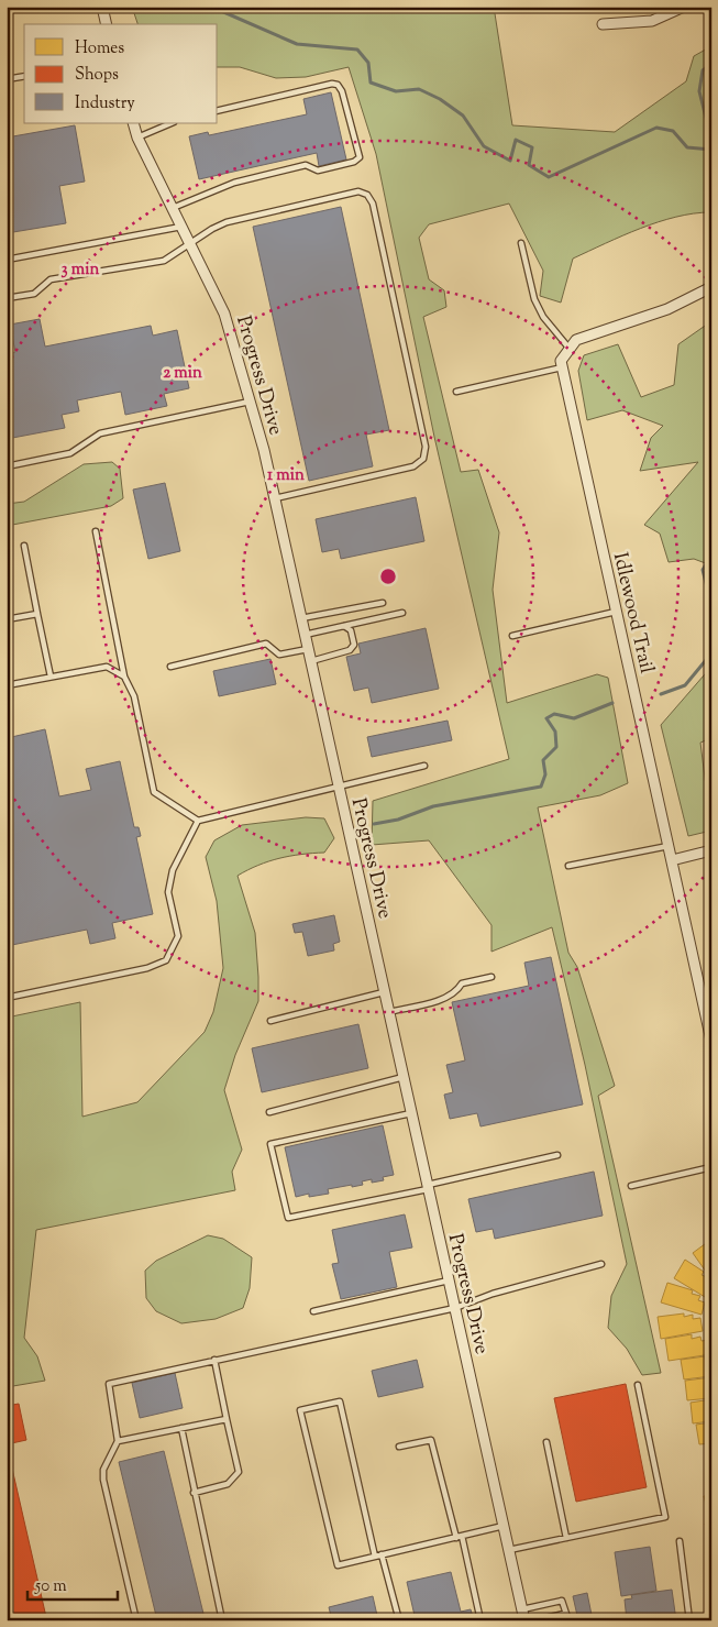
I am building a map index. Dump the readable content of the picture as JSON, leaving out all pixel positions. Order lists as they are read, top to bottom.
{
  "streets": {
    "street": ["Progress Drive", "Idlewood Trail"]
  },
  "legend": ["Homes", "Shops", "Industry"],
  "scale_bar": "50 m",
  "rings": ["3 min", "2 min", "1 min"]
}
